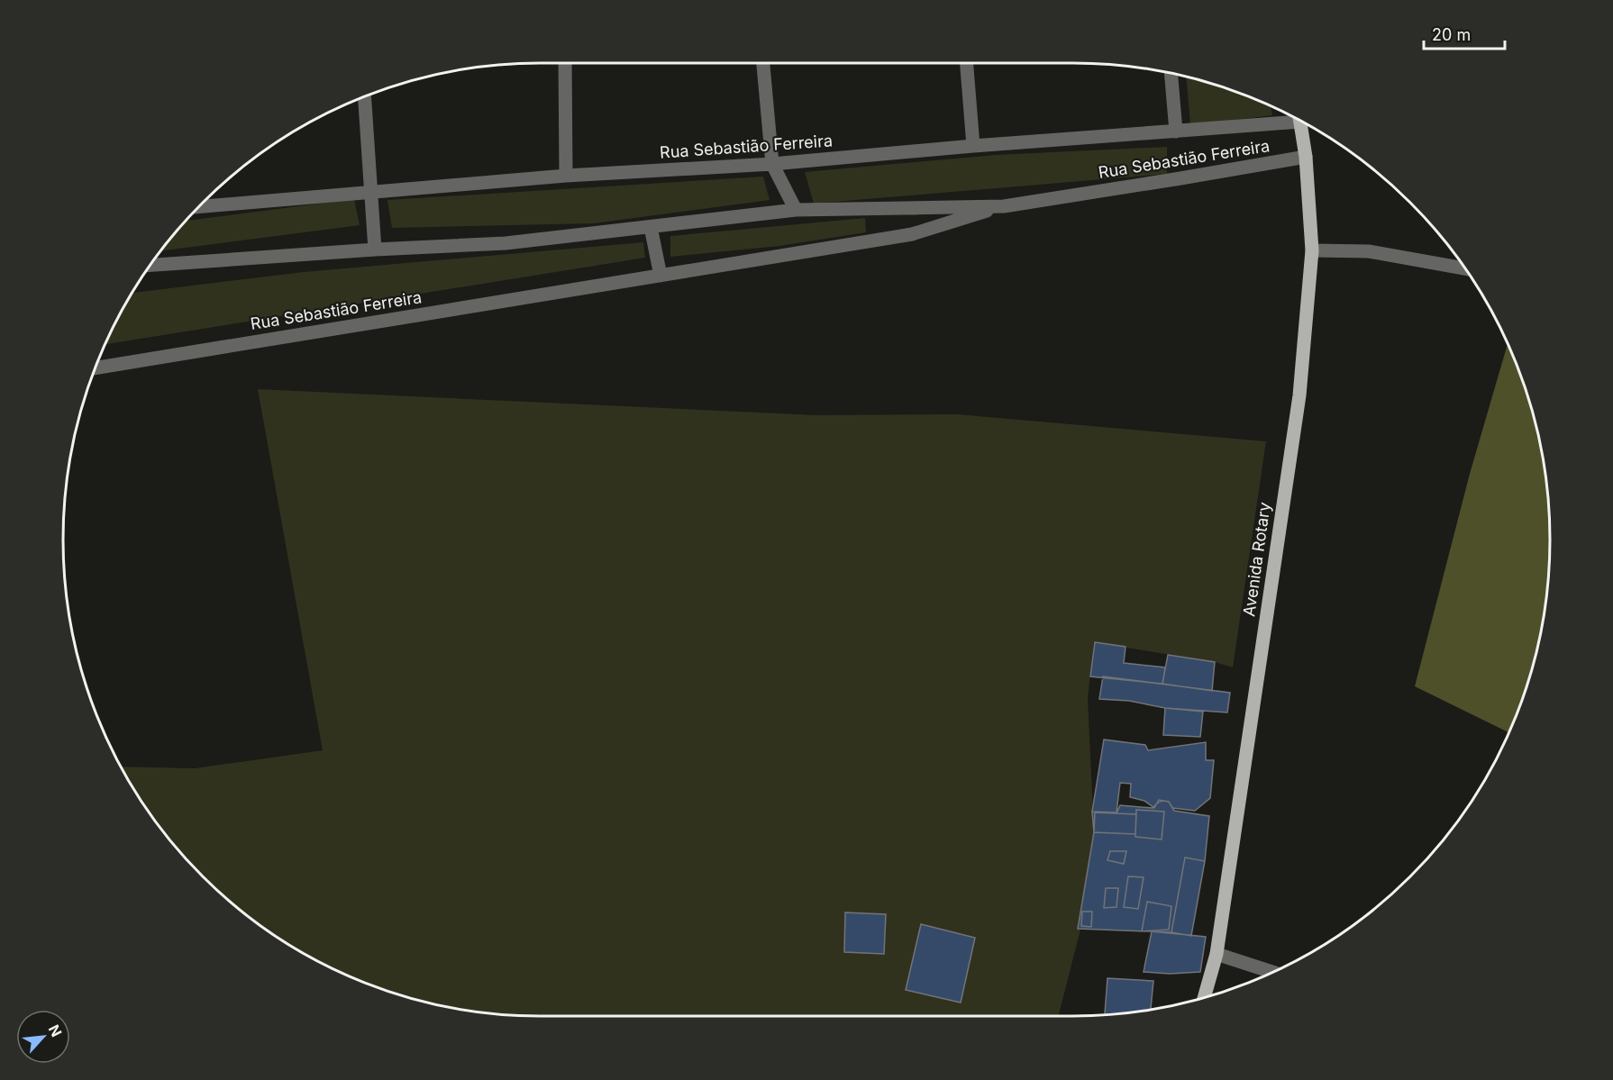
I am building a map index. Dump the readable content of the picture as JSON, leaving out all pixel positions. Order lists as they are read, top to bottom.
{
  "streets": {
    "main road": ["Avenida Rotary"],
    "street": ["Rua Sebastião Ferreira"]
  },
  "crossings": [
    ["Rua Sebastião Ferreira", "Avenida Rotary"]
  ],
  "scale_bar": "20 m",
  "north": "top right"
}
